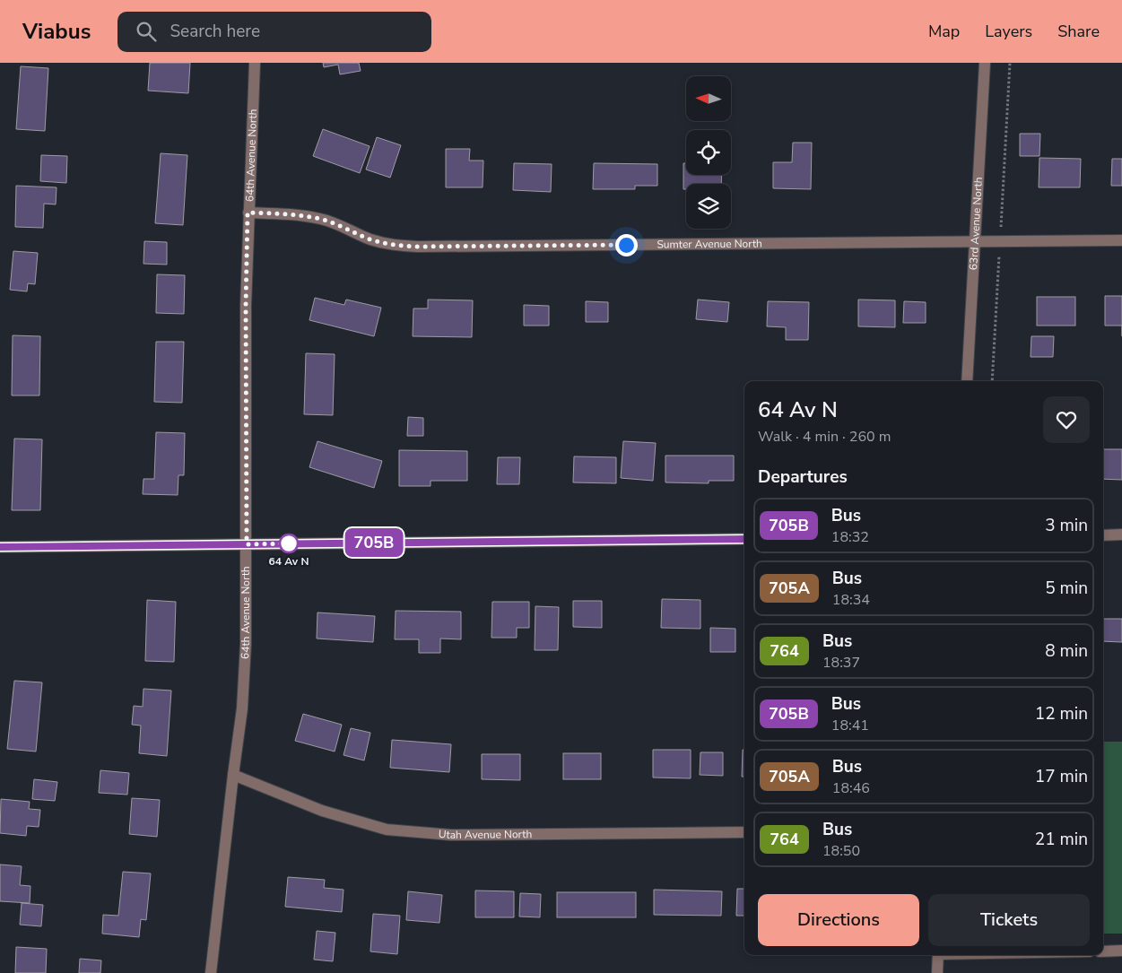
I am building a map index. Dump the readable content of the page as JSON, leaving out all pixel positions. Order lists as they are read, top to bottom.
{
  "streets": {
    "street": [
      "64th Avenue North",
      "63rd Avenue North",
      "Sumter Avenue North",
      "Utah Avenue North"
    ]
  },
  "crossings": [
    ["64th Avenue North", "Sumter Avenue North"],
    ["64th Avenue North", "Utah Avenue North"],
    ["63rd Avenue North", "Sumter Avenue North"]
  ],
  "places": ["64 Av N"],
  "lines": ["bus line 705B"],
  "north": "left",
  "page": {
    "header": "Viabus",
    "search": "Search here",
    "nav": ["Map", "Layers", "Share"],
    "on_map": "705B",
    "heading": [
      ["64 Av N", "Walk · 4 min · 260 m"],
      "Departures"
    ],
    "list": [
      {
        "mark": "705B",
        "name": "Bus",
        "note": "18:32",
        "value": "3 min"
      },
      {
        "mark": "705A",
        "name": "Bus",
        "note": "18:34",
        "value": "5 min"
      },
      {
        "mark": "764",
        "name": "Bus",
        "note": "18:37",
        "value": "8 min"
      },
      {
        "mark": "705B",
        "name": "Bus",
        "note": "18:41",
        "value": "12 min"
      },
      {
        "mark": "705A",
        "name": "Bus",
        "note": "18:46",
        "value": "17 min"
      },
      {
        "mark": "764",
        "name": "Bus",
        "note": "18:50",
        "value": "21 min"
      }
    ],
    "buttons": ["Directions", "Tickets"]
  }
}
